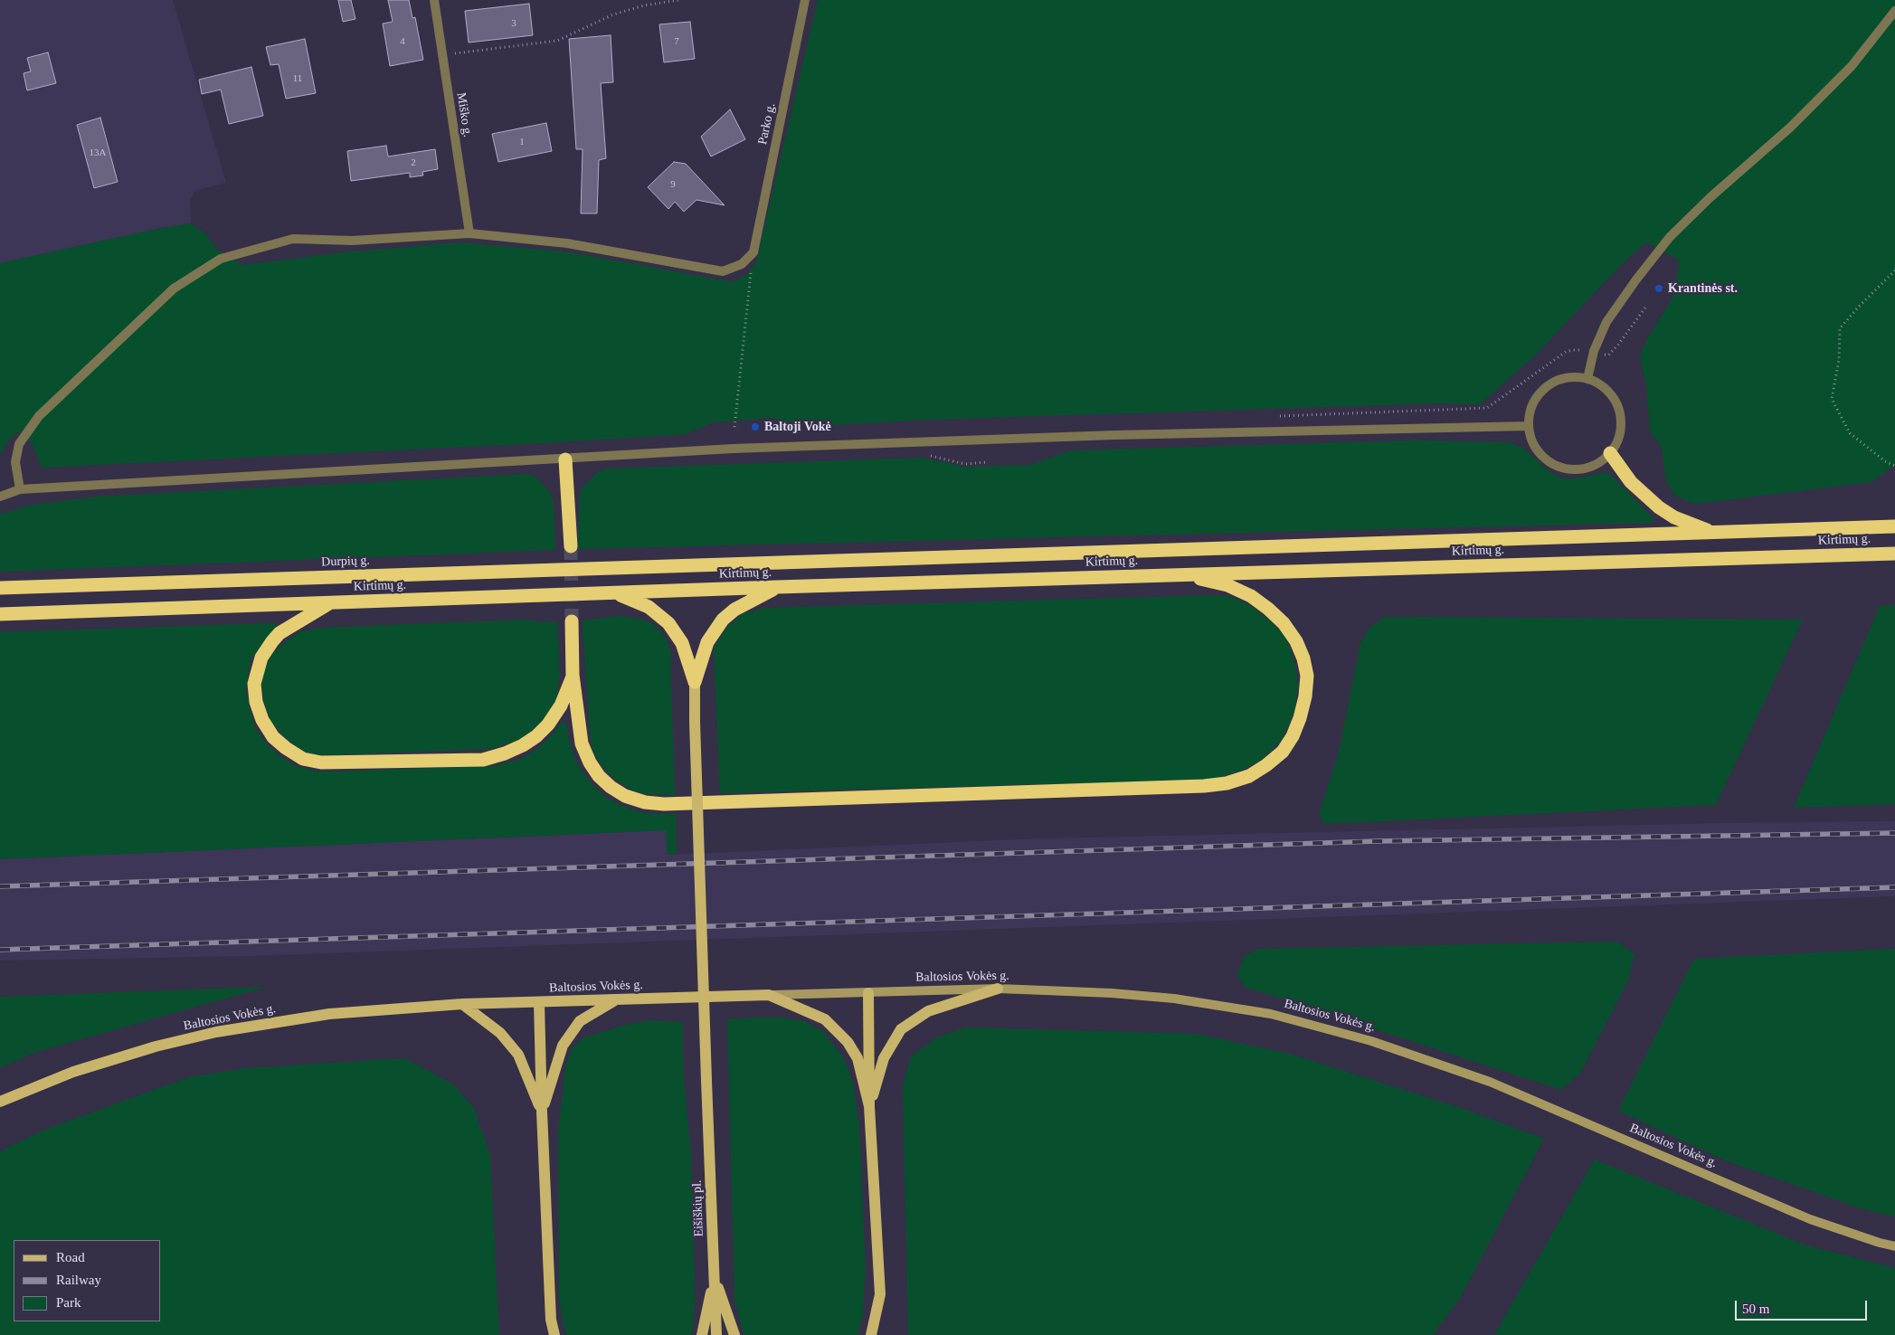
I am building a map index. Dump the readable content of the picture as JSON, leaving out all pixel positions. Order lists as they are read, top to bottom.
{
  "streets": {
    "highway": ["Kirtimų g.", "Durpių g."],
    "main road": ["Baltosios Vokės g.", "Eišiškių pl."],
    "street": ["Miško g.", "Parko g."]
  },
  "crossings": [
    ["Kirtimų g.", "Durpių g."]
  ],
  "places": ["Krantinės st.", "Baltoji Vokė"],
  "house_numbers": [
    "3",
    "4",
    "7",
    "11",
    "1",
    "13A",
    "2",
    "9"
  ],
  "legend": ["Road", "Railway", "Park"],
  "scale_bar": "50 m"
}
